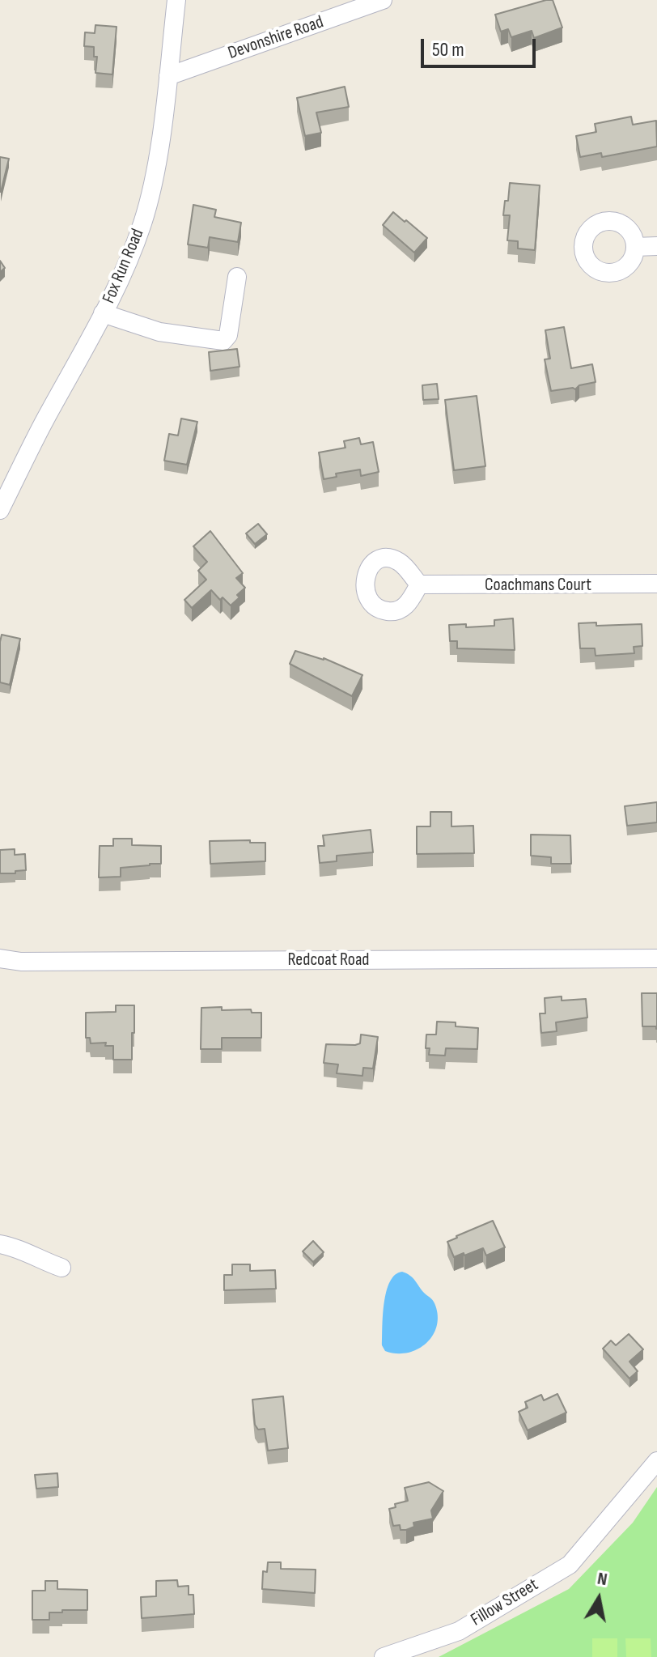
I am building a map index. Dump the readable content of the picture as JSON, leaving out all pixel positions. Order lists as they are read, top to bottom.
{
  "streets": {
    "street": [
      "Devonshire Road",
      "Fox Run Road",
      "Coachmans Court",
      "Redcoat Road",
      "Fillow Street"
    ]
  },
  "crossings": [
    ["Devonshire Road", "Fox Run Road"]
  ],
  "scale_bar": "50 m",
  "north": "top"
}
